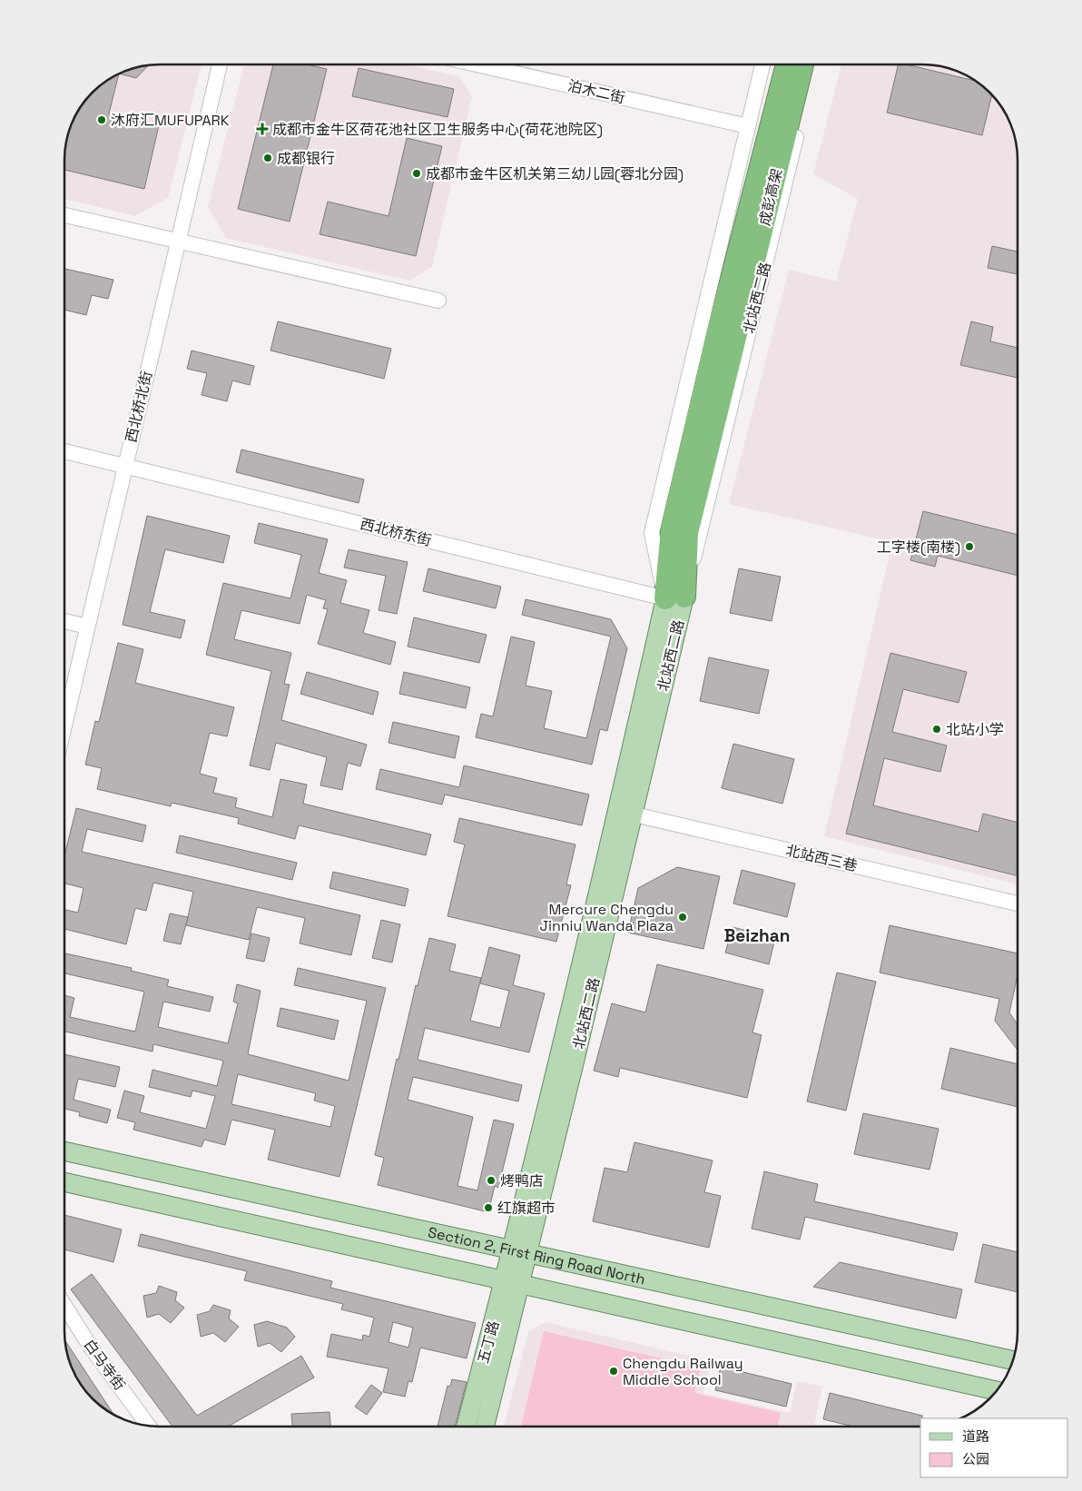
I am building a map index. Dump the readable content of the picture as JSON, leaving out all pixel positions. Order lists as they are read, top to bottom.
{
  "streets": {
    "highway": ["成彭高架"],
    "main road": ["北站西二路", "Section 2, First Ring Road North", "五丁路"],
    "street": [
      "泊木二街",
      "西北桥北街",
      "西北桥东街",
      "北站西三巷",
      "白马寺街"
    ]
  },
  "crossings": [
    ["泊木二街", "北站西二路"],
    ["北站西二路", "西北桥东街"],
    ["北站西二路", "北站西三巷"],
    ["北站西二路", "Section 2, First Ring Road North"],
    ["北站西二路", "五丁路"],
    ["西北桥北街", "西北桥东街"],
    ["Section 2, First Ring Road North", "五丁路"]
  ],
  "districts": ["Beizhan"],
  "places": {
    "other": [
      "沐府汇MUFUPARK",
      "成都银行",
      "成都市金牛区机关第三幼儿园(蓉北分园)",
      "工字楼(南楼)",
      "北站小学",
      "Mercure Chengdu Jinniu Wanda Plaza",
      "烤鸭店",
      "红旗超市",
      "Chengdu Railway Middle School"
    ],
    "health": ["成都市金牛区荷花池社区卫生服务中心(荷花池院区)"]
  },
  "legend": ["道路", "公园"]
}
